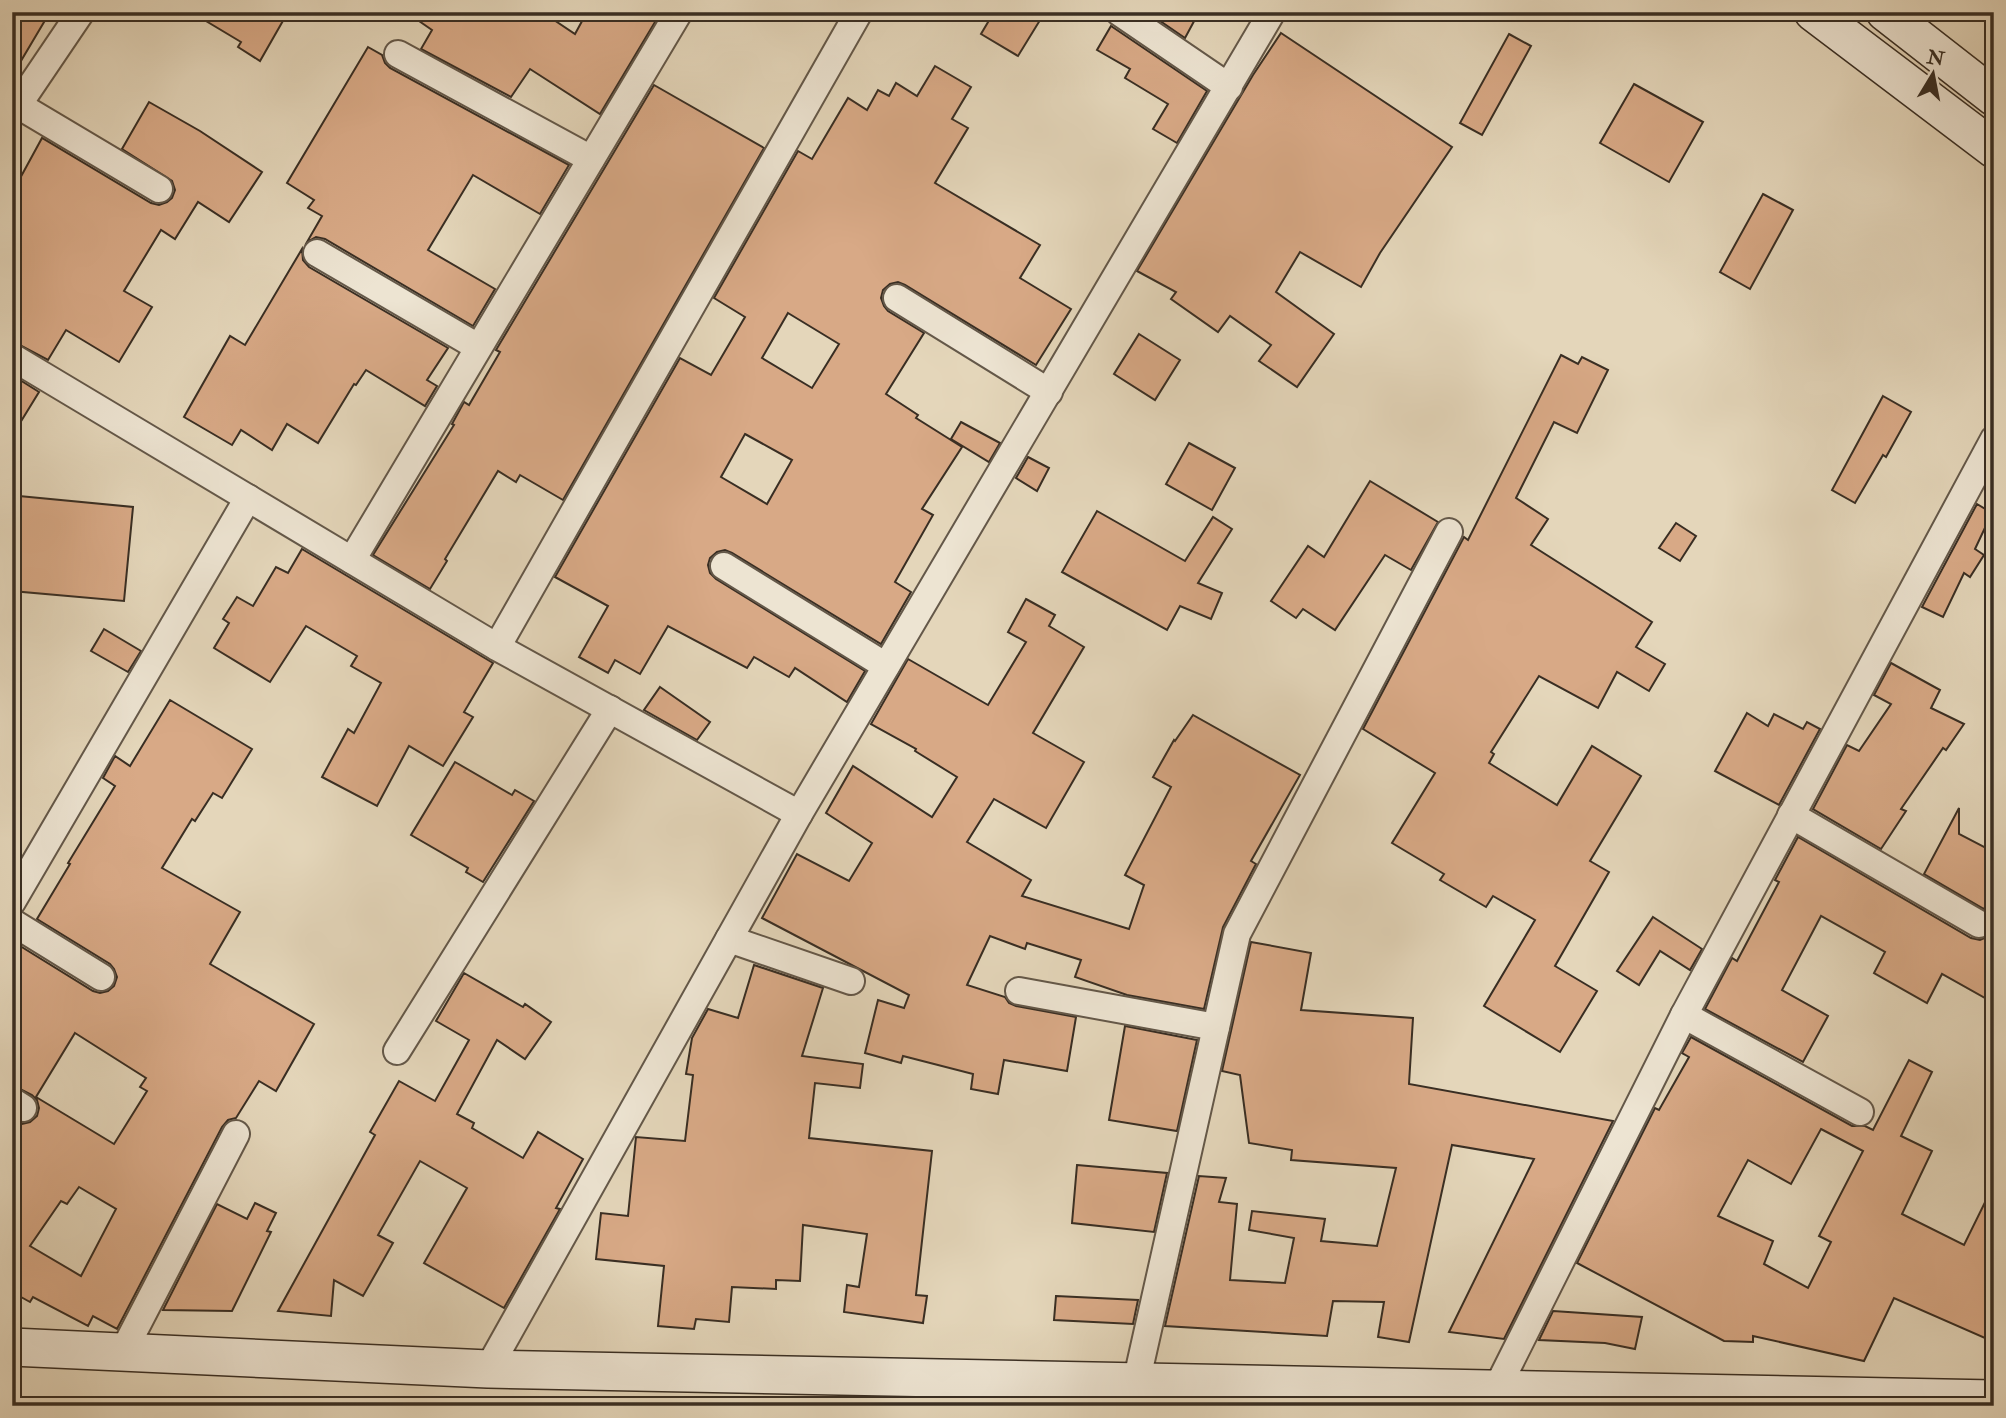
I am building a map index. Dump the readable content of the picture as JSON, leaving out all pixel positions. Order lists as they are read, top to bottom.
{
  "north": "top"
}
